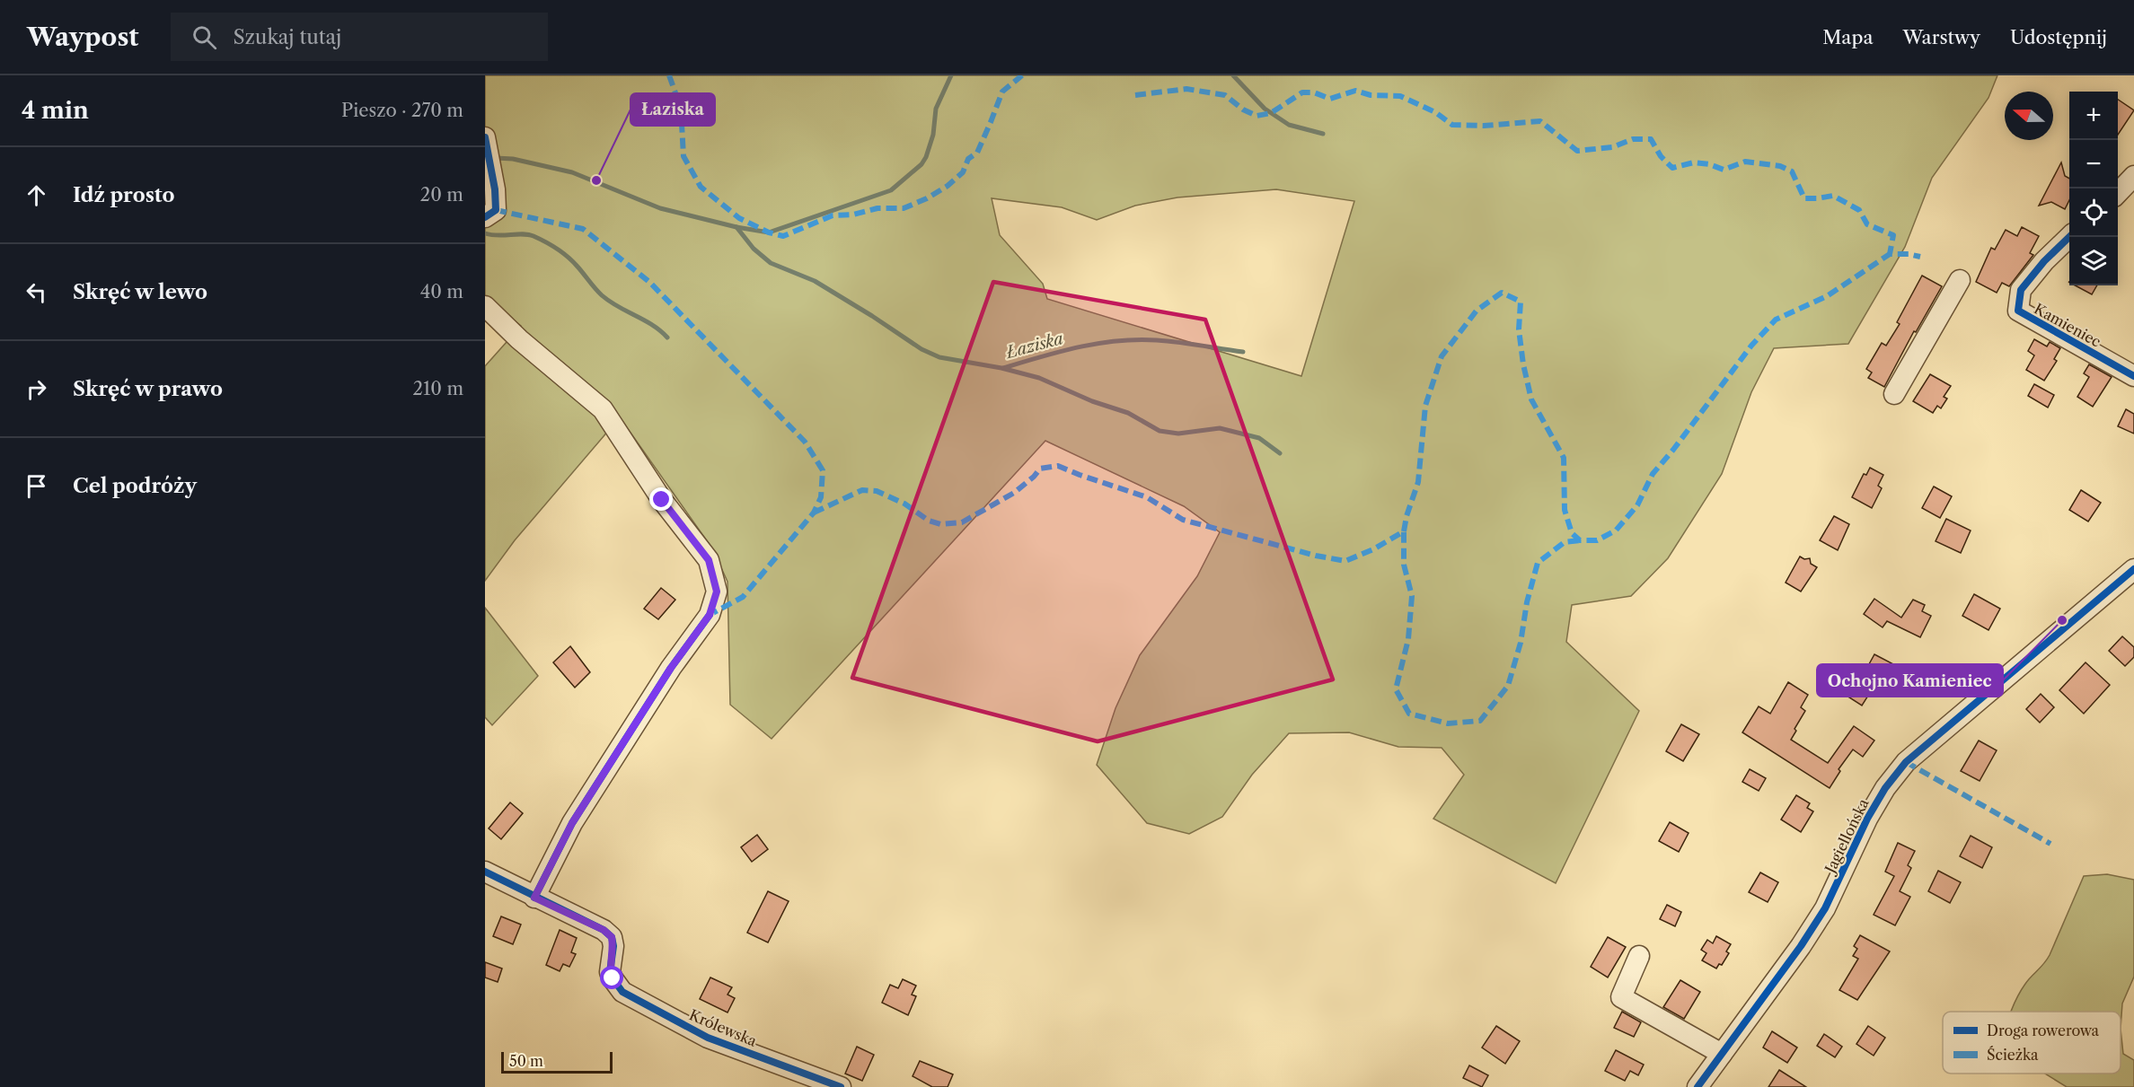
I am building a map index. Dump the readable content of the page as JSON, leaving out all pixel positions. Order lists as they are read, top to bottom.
{
  "streets": {
    "street": ["Kamieniec", "Jagiellońska", "Królewska"]
  },
  "water": ["Łaziska"],
  "places": ["Łaziska", "Ochojno Kamieniec"],
  "legend": ["Droga rowerowa", "Ścieżka"],
  "scale_bar": "50 m",
  "north": "left",
  "page": {
    "header": "Waypost",
    "search": "Szukaj tutaj",
    "nav": ["Mapa", "Warstwy", "Udostępnij"],
    "heading": ["4 min", "Pieszo · 270 m"],
    "map_buttons": ["+", "−"],
    "list": [
      ["Idź prosto", "20 m"],
      ["Skręć w lewo", "40 m"],
      ["Skręć w prawo", "210 m"],
      "Cel podróży"
    ],
    "scale": "50 m"
  }
}
